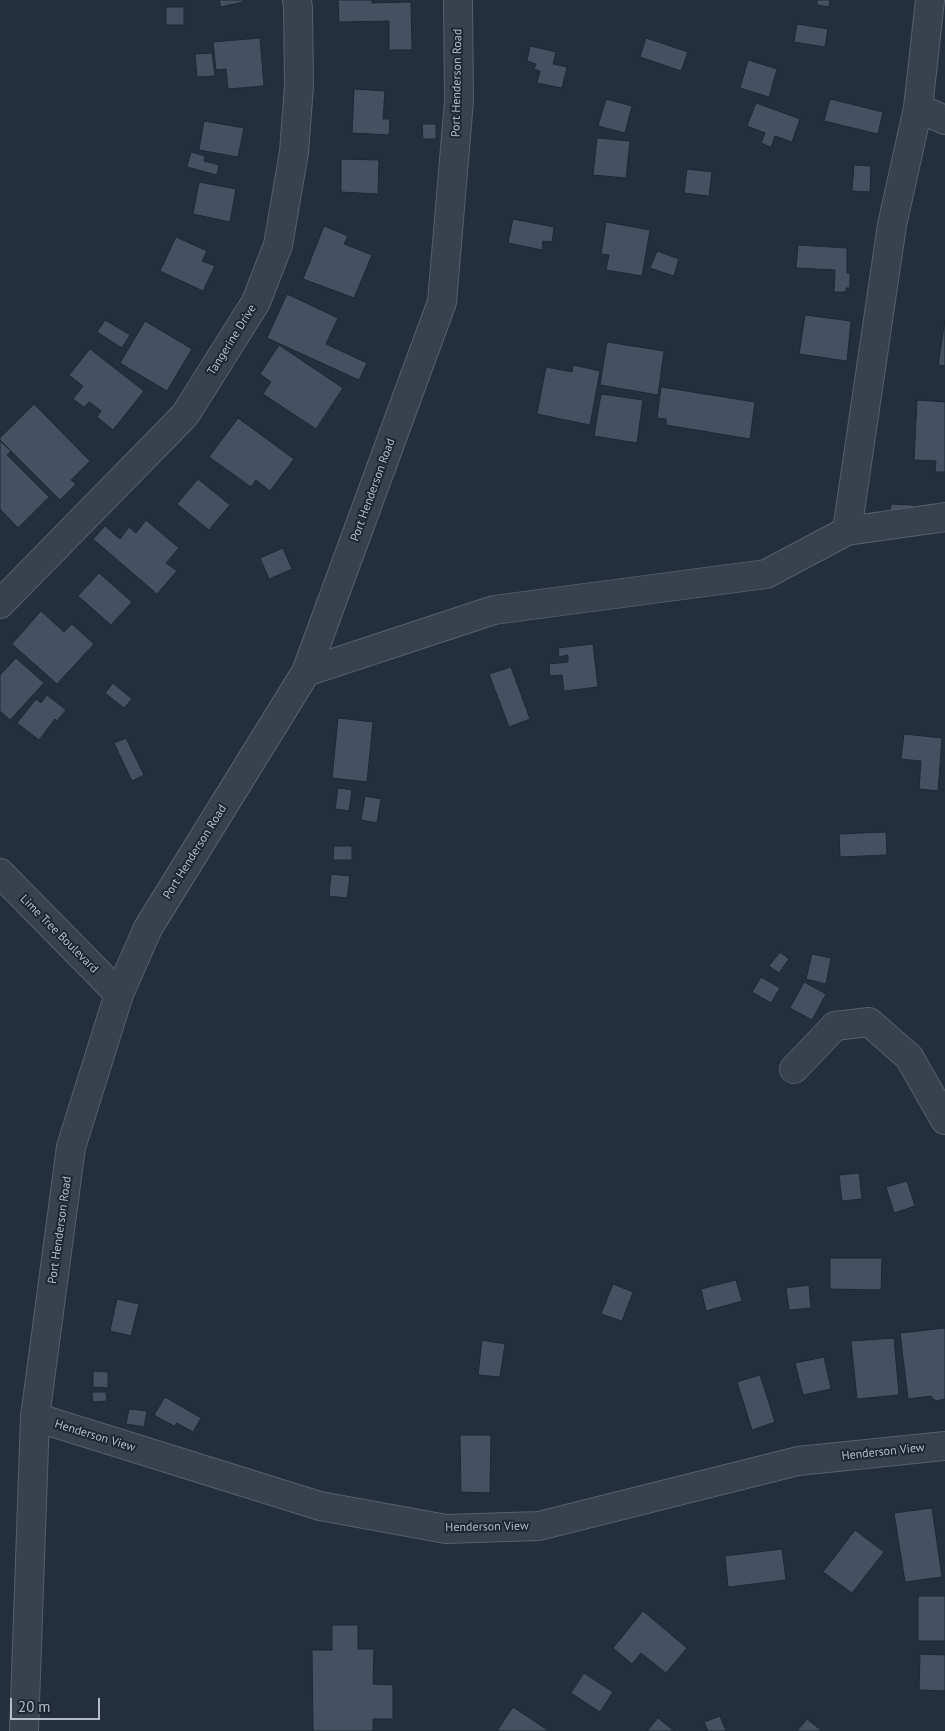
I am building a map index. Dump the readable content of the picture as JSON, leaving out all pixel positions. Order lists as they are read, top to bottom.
{
  "streets": {
    "street": [
      "Port Henderson Road",
      "Tangerine Drive",
      "Lime Tree Boulevard",
      "Henderson View"
    ]
  },
  "crossings": [
    ["Port Henderson Road", "Lime Tree Boulevard"],
    ["Port Henderson Road", "Henderson View"]
  ],
  "scale_bar": "20 m"
}
